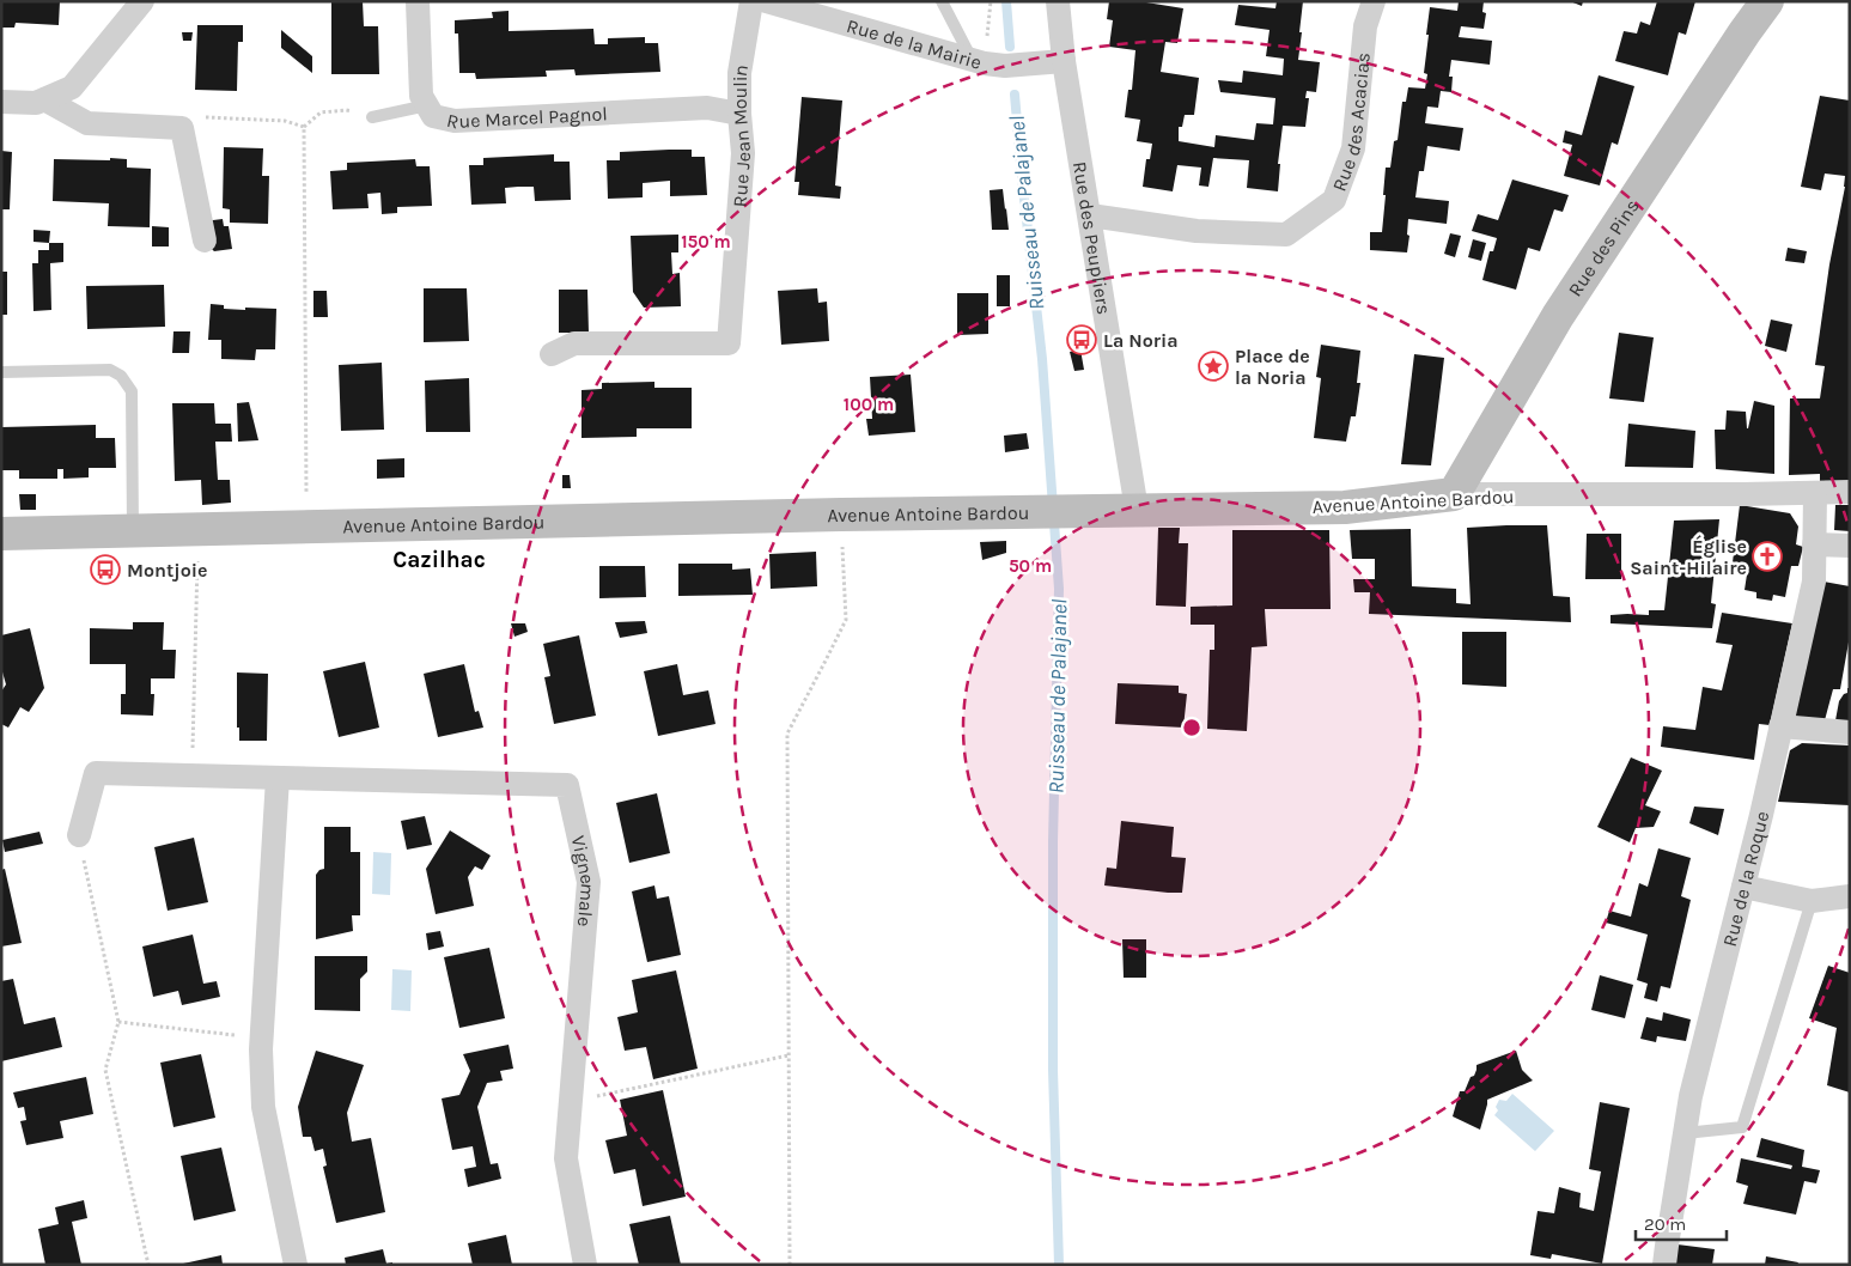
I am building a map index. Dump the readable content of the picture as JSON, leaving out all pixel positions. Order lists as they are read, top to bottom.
{
  "streets": {
    "street": [
      "Rue de la Mairie",
      "Rue Marcel Pagnol",
      "Rue des Acacias",
      "Rue Jean Moulin",
      "Rue des Peupliers",
      "Rue des Pins",
      "Avenue Antoine Bardou",
      "Rue de la Roque",
      "Vignemale"
    ]
  },
  "crossings": [
    ["Rue de la Mairie", "Rue des Peupliers"],
    ["Rue Marcel Pagnol", "Rue Jean Moulin"],
    ["Rue des Acacias", "Rue des Peupliers"],
    ["Rue des Peupliers", "Avenue Antoine Bardou"],
    ["Rue des Pins", "Avenue Antoine Bardou"],
    ["Avenue Antoine Bardou", "Rue de la Roque"]
  ],
  "districts": ["Cazilhac"],
  "water": ["Ruisseau de Palajanel"],
  "places": {
    "bus stop": ["La Noria", "Montjoie"],
    "place": ["Place de la Noria"],
    "church": ["Église Saint-Hilaire"]
  },
  "scale_bar": "20 m",
  "rings": ["150 m", "100 m", "50 m"]
}
